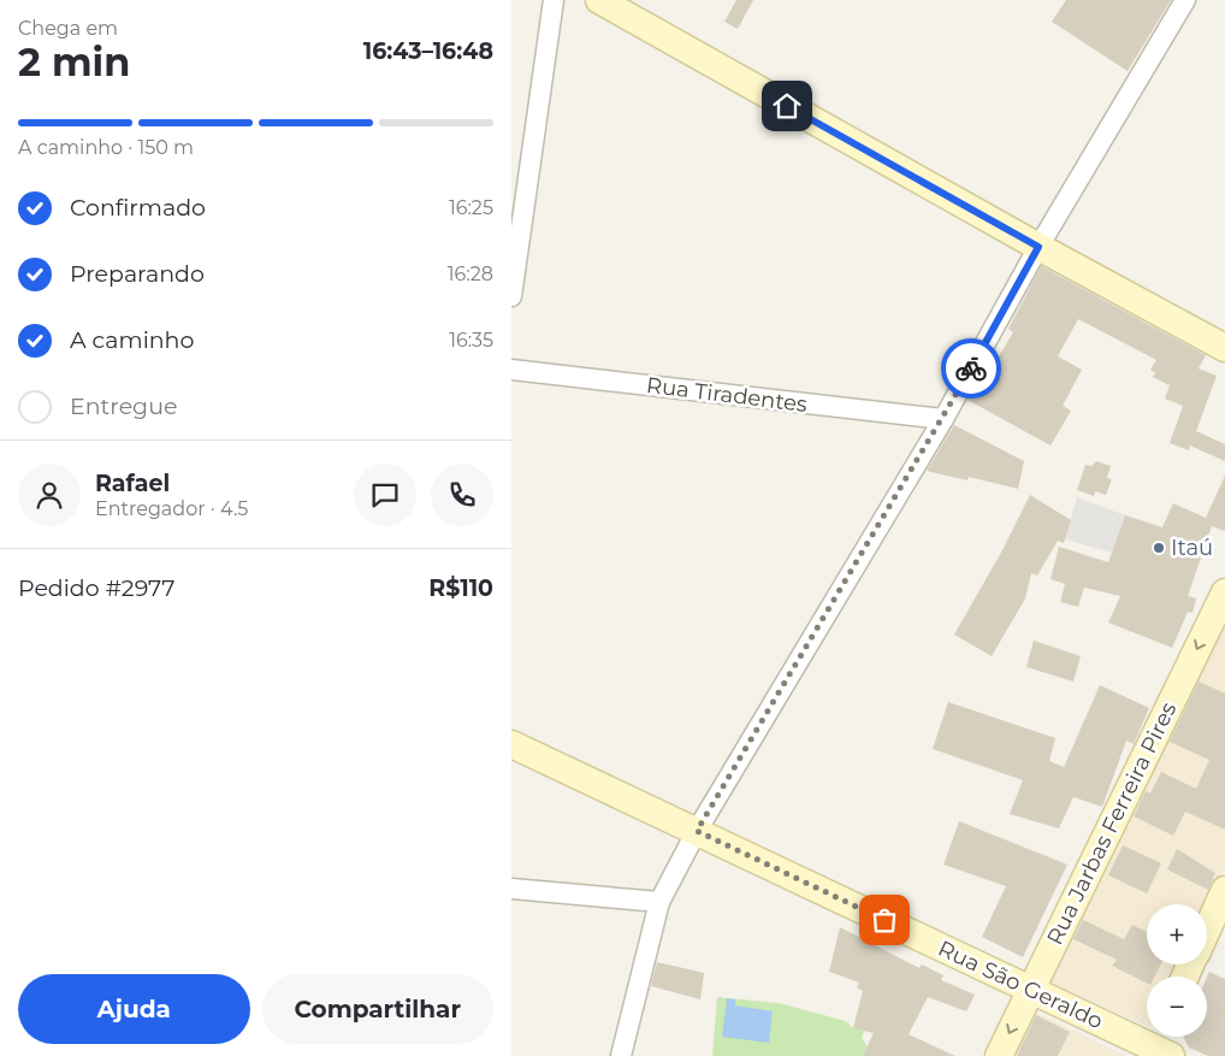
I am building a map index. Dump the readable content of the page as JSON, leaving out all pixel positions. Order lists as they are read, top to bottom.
{
  "streets": {
    "street": ["Rua Tiradentes", "Rua Jarbas Ferreira Pires", "Rua São Geraldo"]
  },
  "crossings": [
    ["Rua Jarbas Ferreira Pires", "Rua São Geraldo"]
  ],
  "one_way": ["Rua Jarbas Ferreira Pires"],
  "places": ["Itaú"],
  "page": {
    "heading": ["2 min", "Chega em", "16:43–16:48"],
    "panel": [
      "Rafael",
      "Entregador · 4.5",
      "Pedido #2977",
      "R$110"
    ],
    "bar": "A caminho · 150 m",
    "list": [
      ["Confirmado", "16:25"],
      ["Preparando", "16:28"],
      ["A caminho", "16:35"],
      "Entregue"
    ],
    "map_buttons": ["+", "−"],
    "buttons": ["Ajuda", "Compartilhar"]
  }
}
